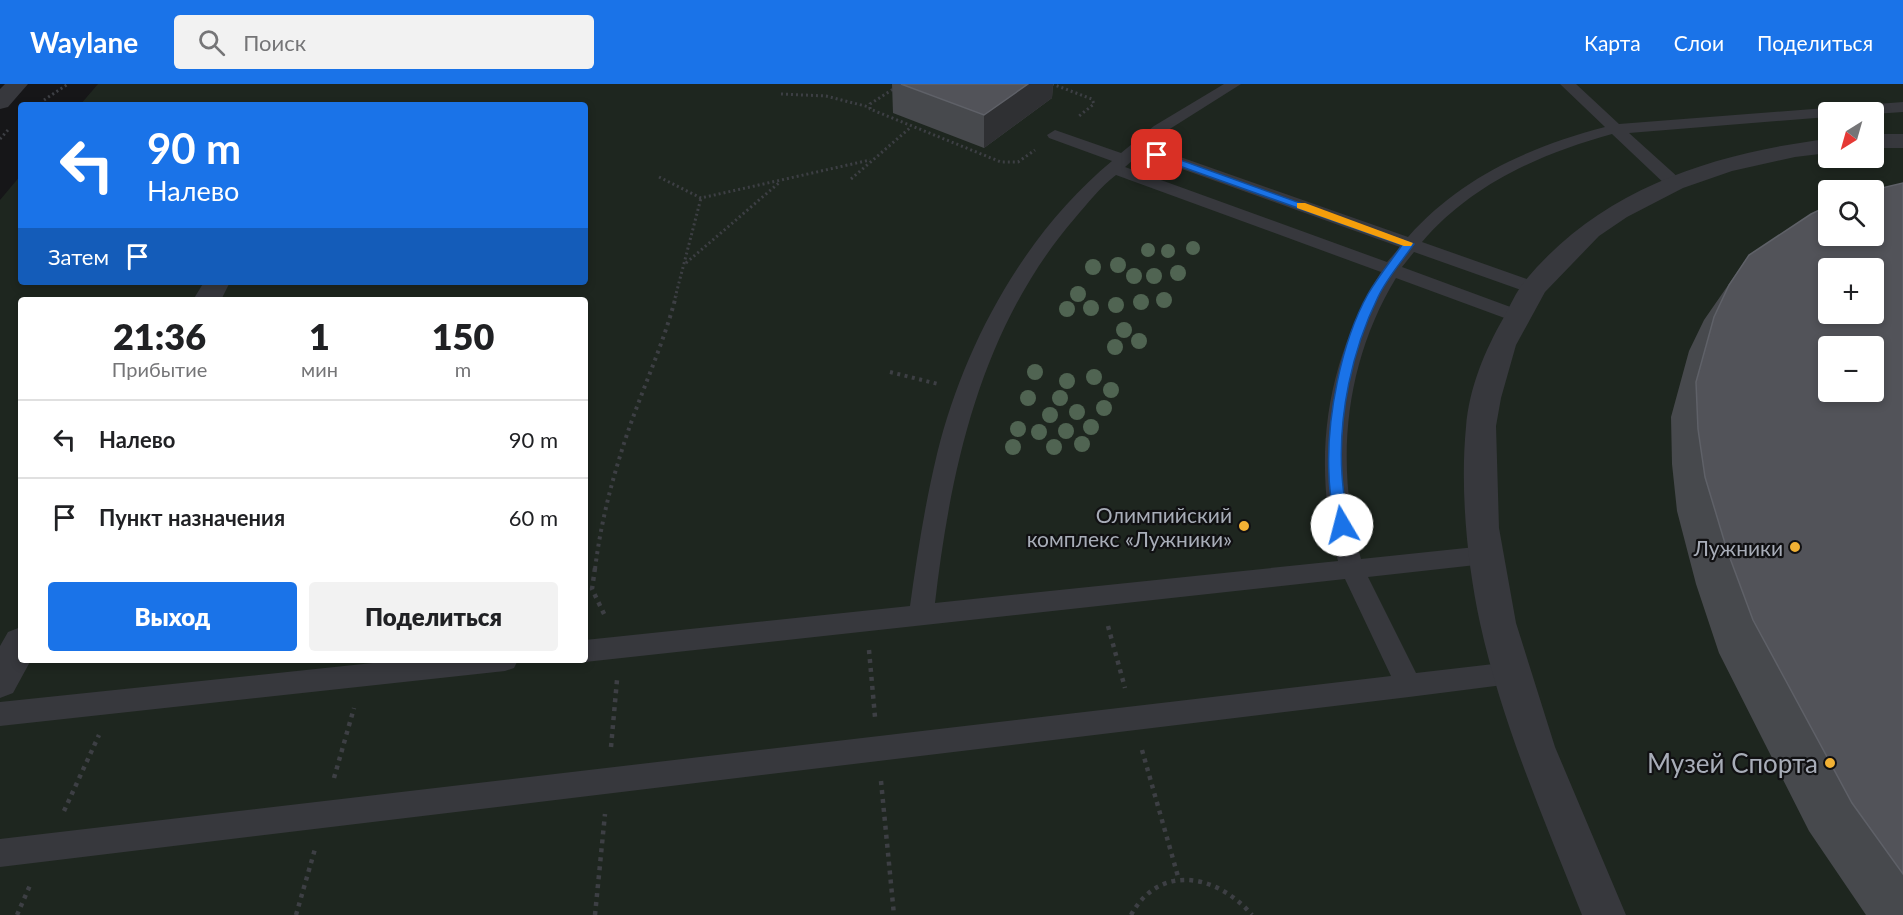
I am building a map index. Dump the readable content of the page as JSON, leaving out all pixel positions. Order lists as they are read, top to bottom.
{
  "places": ["Олимпийский комплекс «Лужники»", "Лужники", "Музей Спорта"],
  "north": "bottom left",
  "page": {
    "header": "Waylane",
    "search": "Поиск",
    "nav": ["Карта", "Слои", "Поделиться"],
    "map_buttons": ["+", "−"],
    "turn": ["90 m", "Налево"],
    "then": "Затем",
    "eta": [
      "21:36",
      "Прибытие",
      "1",
      "мин",
      "150",
      "m"
    ],
    "list": [
      {
        "name": "Налево",
        "value": "90 m"
      },
      {
        "name": "Пункт назначения",
        "value": "60 m"
      }
    ],
    "buttons": ["Выход", "Поделиться"]
  }
}
